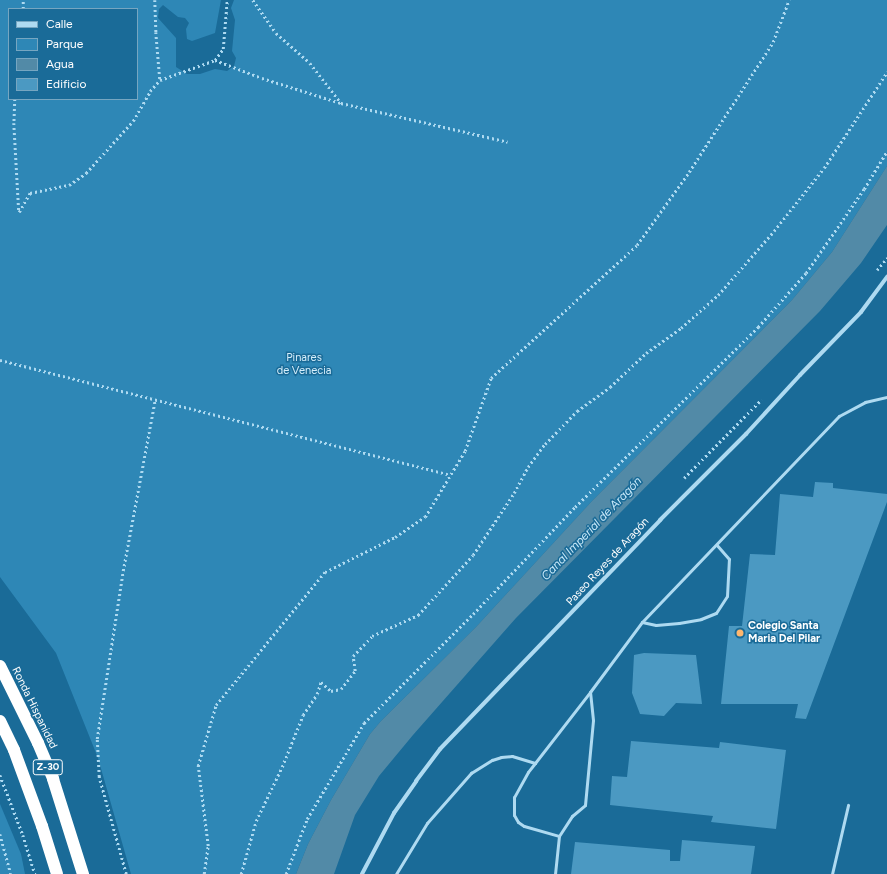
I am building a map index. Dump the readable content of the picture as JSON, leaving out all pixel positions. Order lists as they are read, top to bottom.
{
  "streets": {
    "highway": ["Ronda Hispanidad", "Z-30"],
    "street": ["Paseo Reyes de Aragón"]
  },
  "water": ["Canal Imperial de Aragón"],
  "parks": ["Pinares de Venecia"],
  "places": ["Colegio Santa Maria Del Pilar"],
  "legend": [
    "Calle",
    "Parque",
    "Agua",
    "Edificio"
  ]
}
